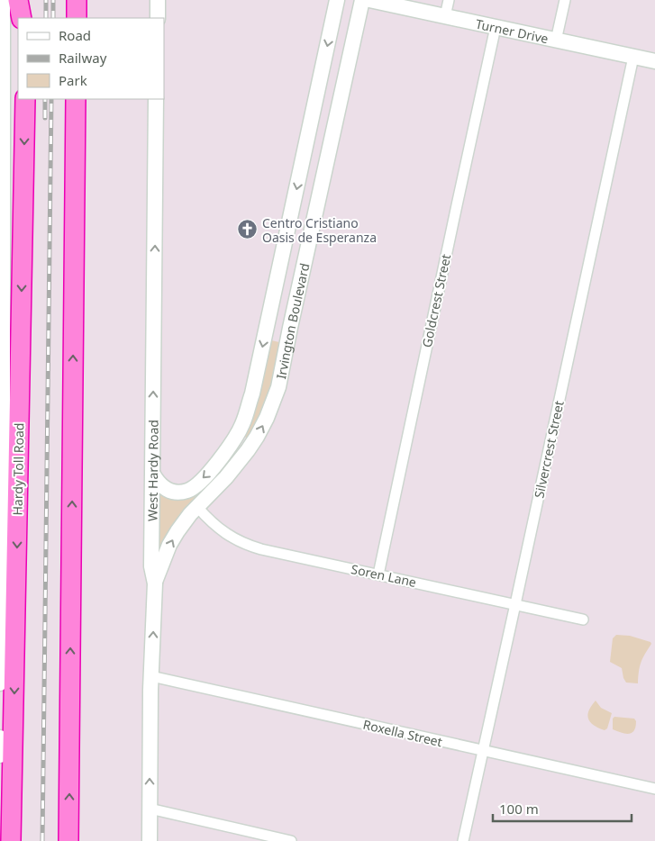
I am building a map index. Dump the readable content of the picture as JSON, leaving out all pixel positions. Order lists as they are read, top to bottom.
{
  "streets": {
    "highway": ["Hardy Toll Road"],
    "main road": ["Turner Drive", "Irvington Boulevard", "West Hardy Road"],
    "street": [
      "Goldcrest Street",
      "Silvercrest Street",
      "Soren Lane",
      "Roxella Street"
    ]
  },
  "crossings": [
    ["Turner Drive", "Goldcrest Street"],
    ["Turner Drive", "Silvercrest Street"],
    ["Goldcrest Street", "Soren Lane"],
    ["Irvington Boulevard", "West Hardy Road"],
    ["Irvington Boulevard", "Soren Lane"],
    ["Silvercrest Street", "Soren Lane"],
    ["Silvercrest Street", "Roxella Street"],
    ["West Hardy Road", "Roxella Street"]
  ],
  "one_way": ["West Hardy Road"],
  "places": {
    "church": ["Centro Cristiano Oasis de Esperanza"]
  },
  "legend": ["Road", "Railway", "Park"],
  "scale_bar": "100 m"
}
